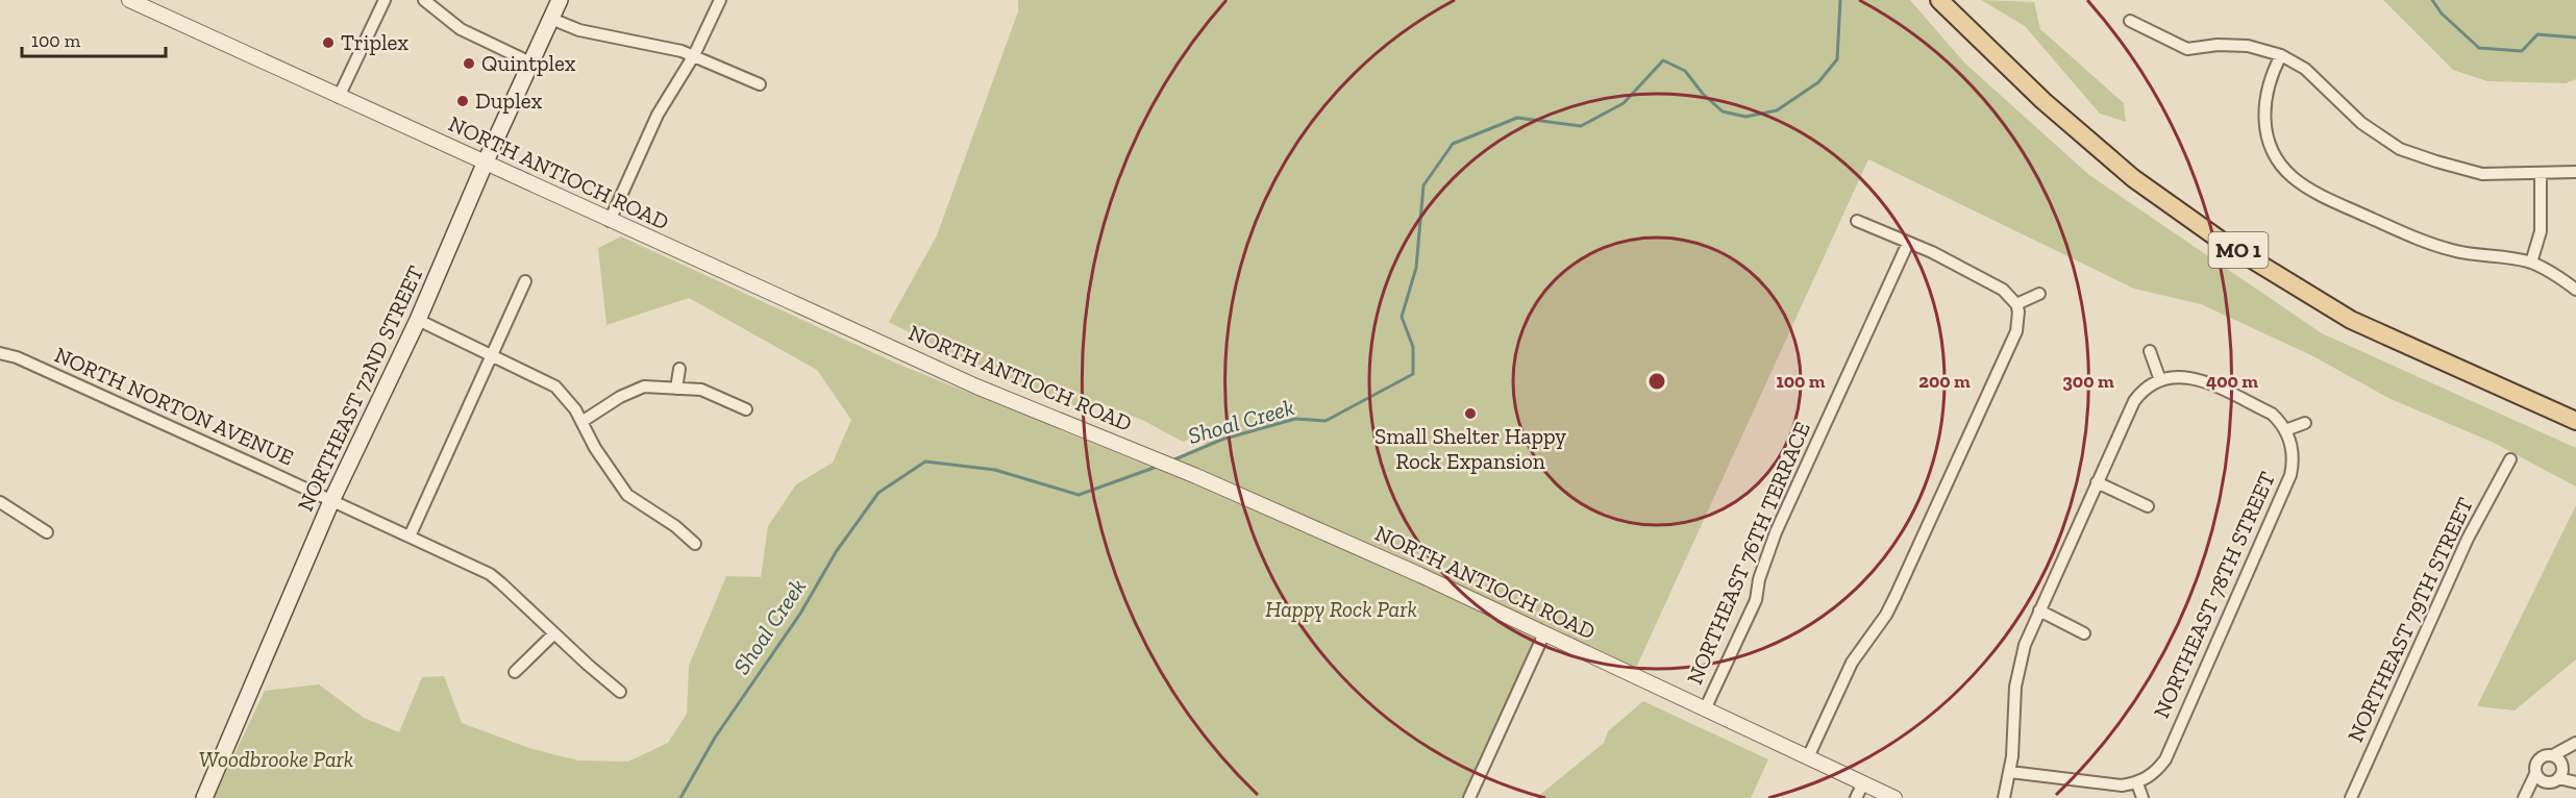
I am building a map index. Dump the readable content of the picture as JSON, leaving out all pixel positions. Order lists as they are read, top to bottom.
{
  "streets": {
    "main road": ["MO 1", "NORTHEAST 72ND STREET"],
    "street": [
      "NORTH ANTIOCH ROAD",
      "NORTH NORTON AVENUE",
      "NORTHEAST 76TH TERRACE",
      "NORTHEAST 78TH STREET",
      "NORTHEAST 79TH STREET"
    ]
  },
  "crossings": [
    ["NORTH ANTIOCH ROAD", "NORTHEAST 72ND STREET"],
    ["NORTH ANTIOCH ROAD", "NORTHEAST 76TH TERRACE"],
    ["NORTHEAST 72ND STREET", "NORTH NORTON AVENUE"]
  ],
  "water": ["Shoal Creek"],
  "parks": ["Happy Rock Park", "Woodbrooke Park"],
  "places": [
    "Triplex",
    "Quintplex",
    "Duplex",
    "Small Shelter Happy Rock Expansion"
  ],
  "scale_bar": "100 m",
  "rings": [
    "100 m",
    "200 m",
    "300 m",
    "400 m"
  ]
}
